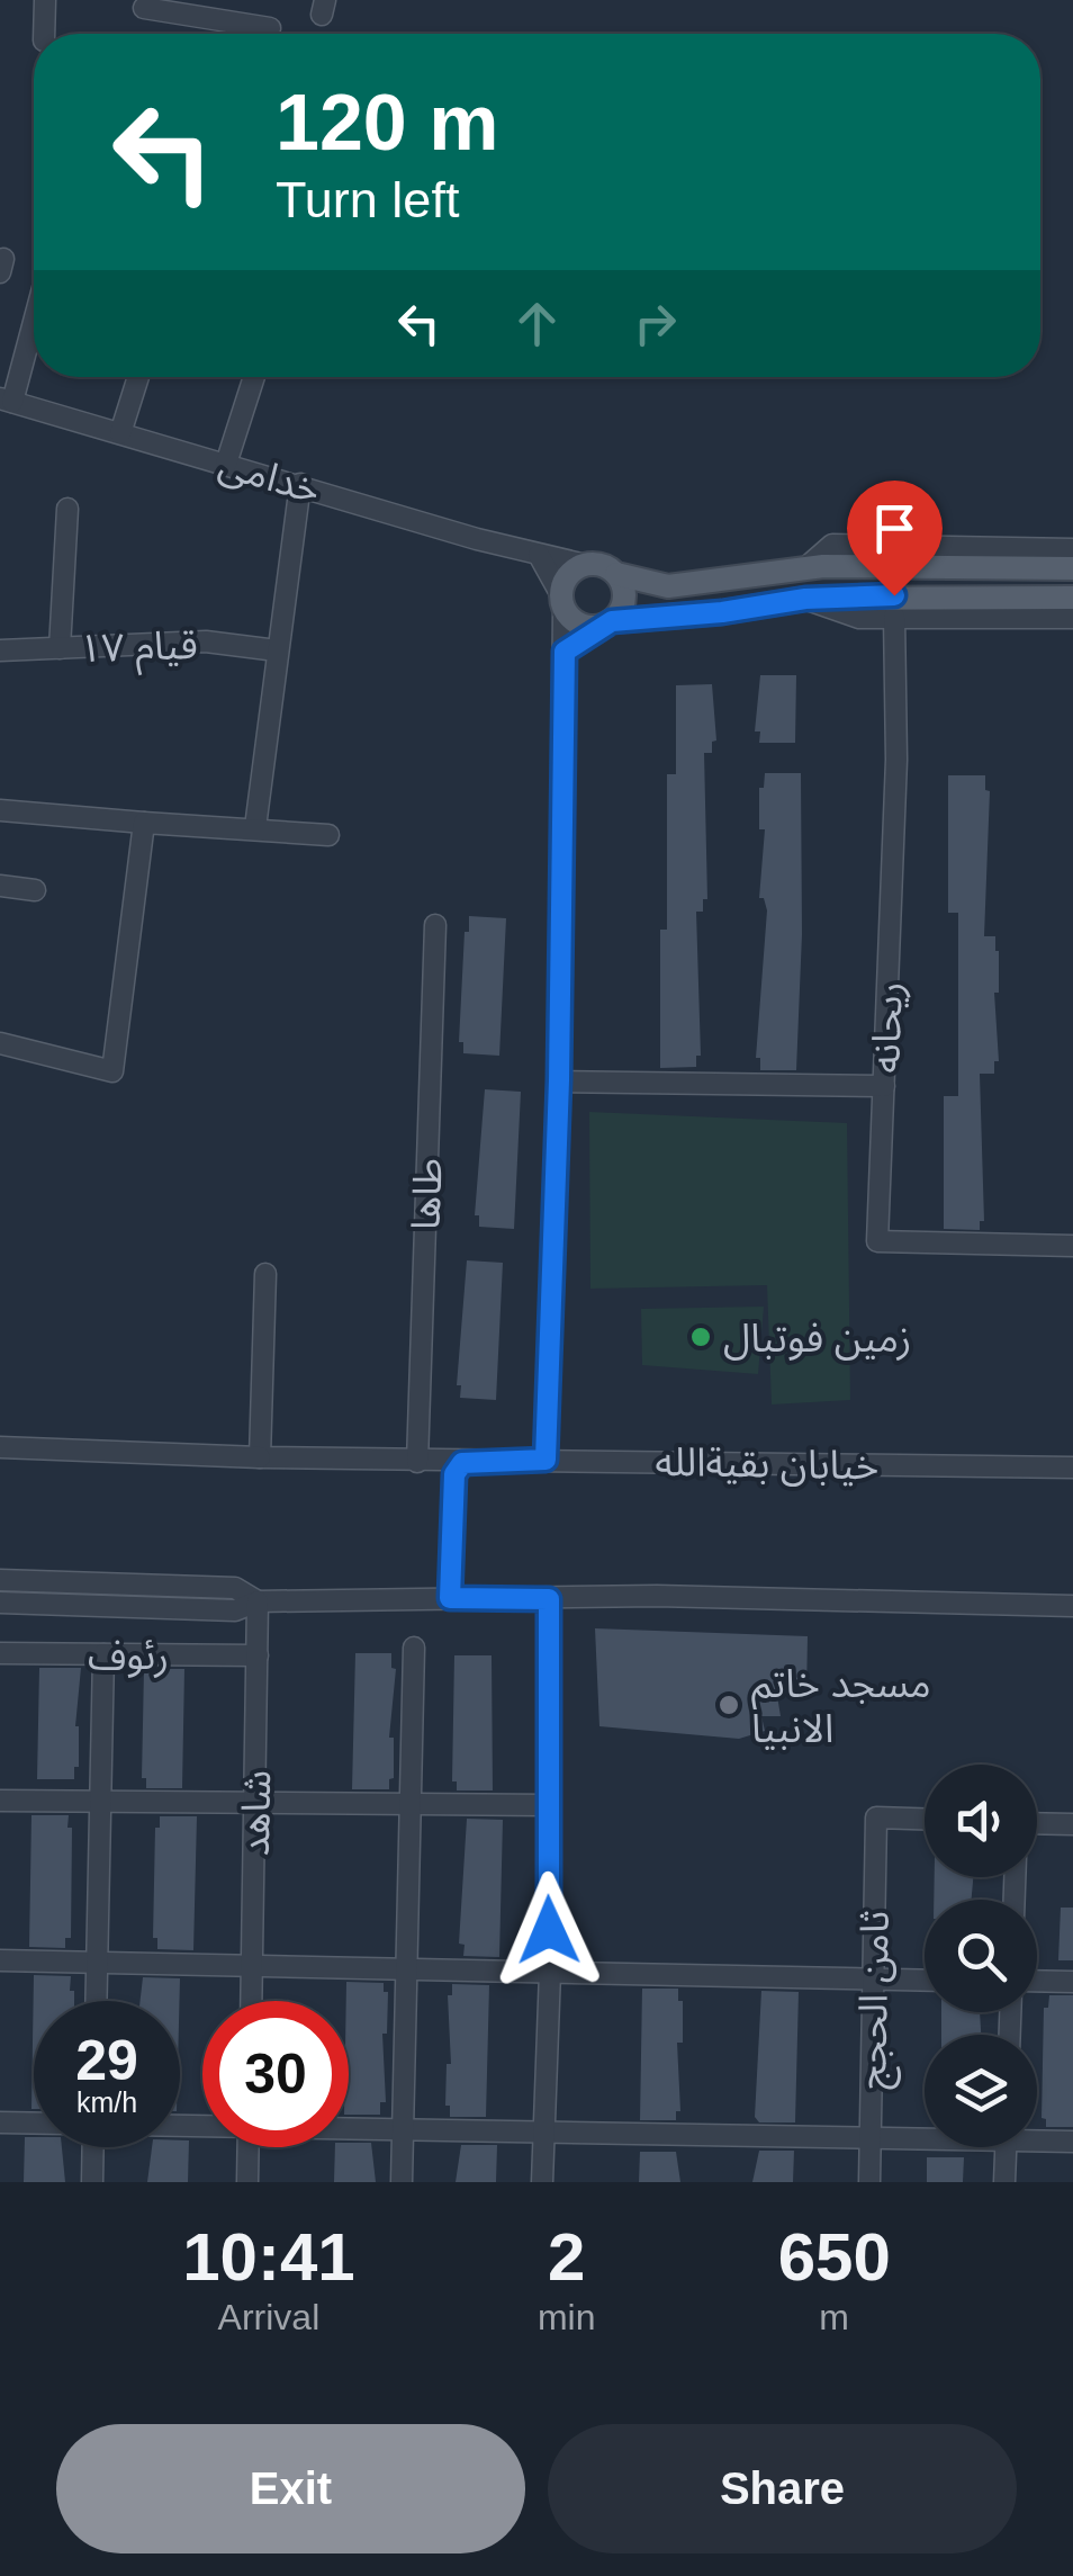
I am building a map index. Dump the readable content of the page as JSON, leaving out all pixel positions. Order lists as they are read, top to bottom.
{
  "streets": {
    "street": [
      "خدامی",
      "قیام ۱۷",
      "ریحانه",
      "طاها",
      "خیابان بقیةالله",
      "رئوف",
      "شاهد",
      "ثامن الحجج"
    ]
  },
  "crossings": [
    ["طاها", "خیابان بقیةالله"],
    ["رئوف", "شاهد"]
  ],
  "places": ["زمین فوتبال", "مسجد خاتم الانبیا"],
  "page": {
    "turn": ["120 m", "Turn left"],
    "speed": "29 km/h",
    "limit": "30",
    "eta": [
      "10:41",
      "Arrival",
      "2",
      "min",
      "650",
      "m"
    ],
    "buttons": ["Exit", "Share"]
  }
}
